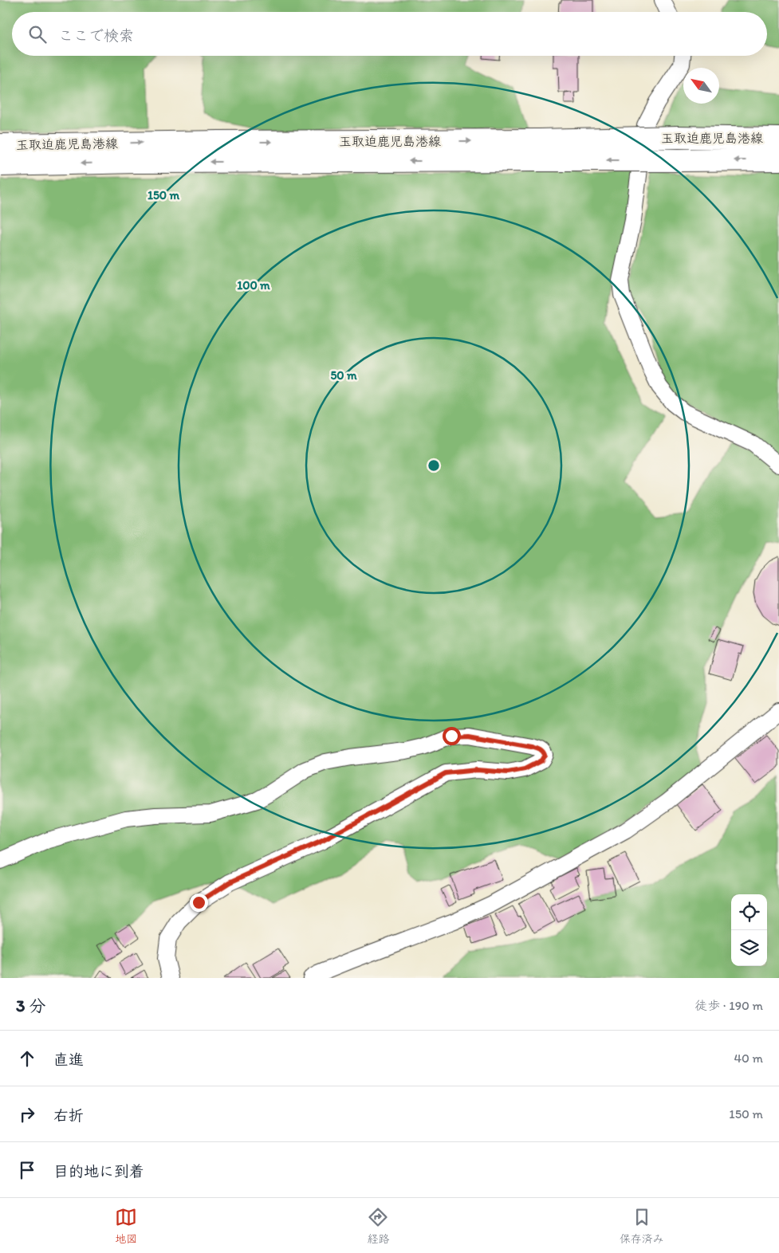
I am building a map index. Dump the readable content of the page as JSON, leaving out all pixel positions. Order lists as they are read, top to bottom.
{
  "streets": {
    "main road": ["玉取迫鹿児島港線"]
  },
  "north": "top left",
  "page": {
    "search": "ここで検索",
    "heading": ["3 分", "徒歩 · 190 m"],
    "list": [
      ["直進", "40 m"],
      ["右折", "150 m"],
      "目的地に到着"
    ],
    "nav": ["地図", "経路", "保存済み"]
  },
  "rings": ["150 m", "100 m", "50 m"]
}
